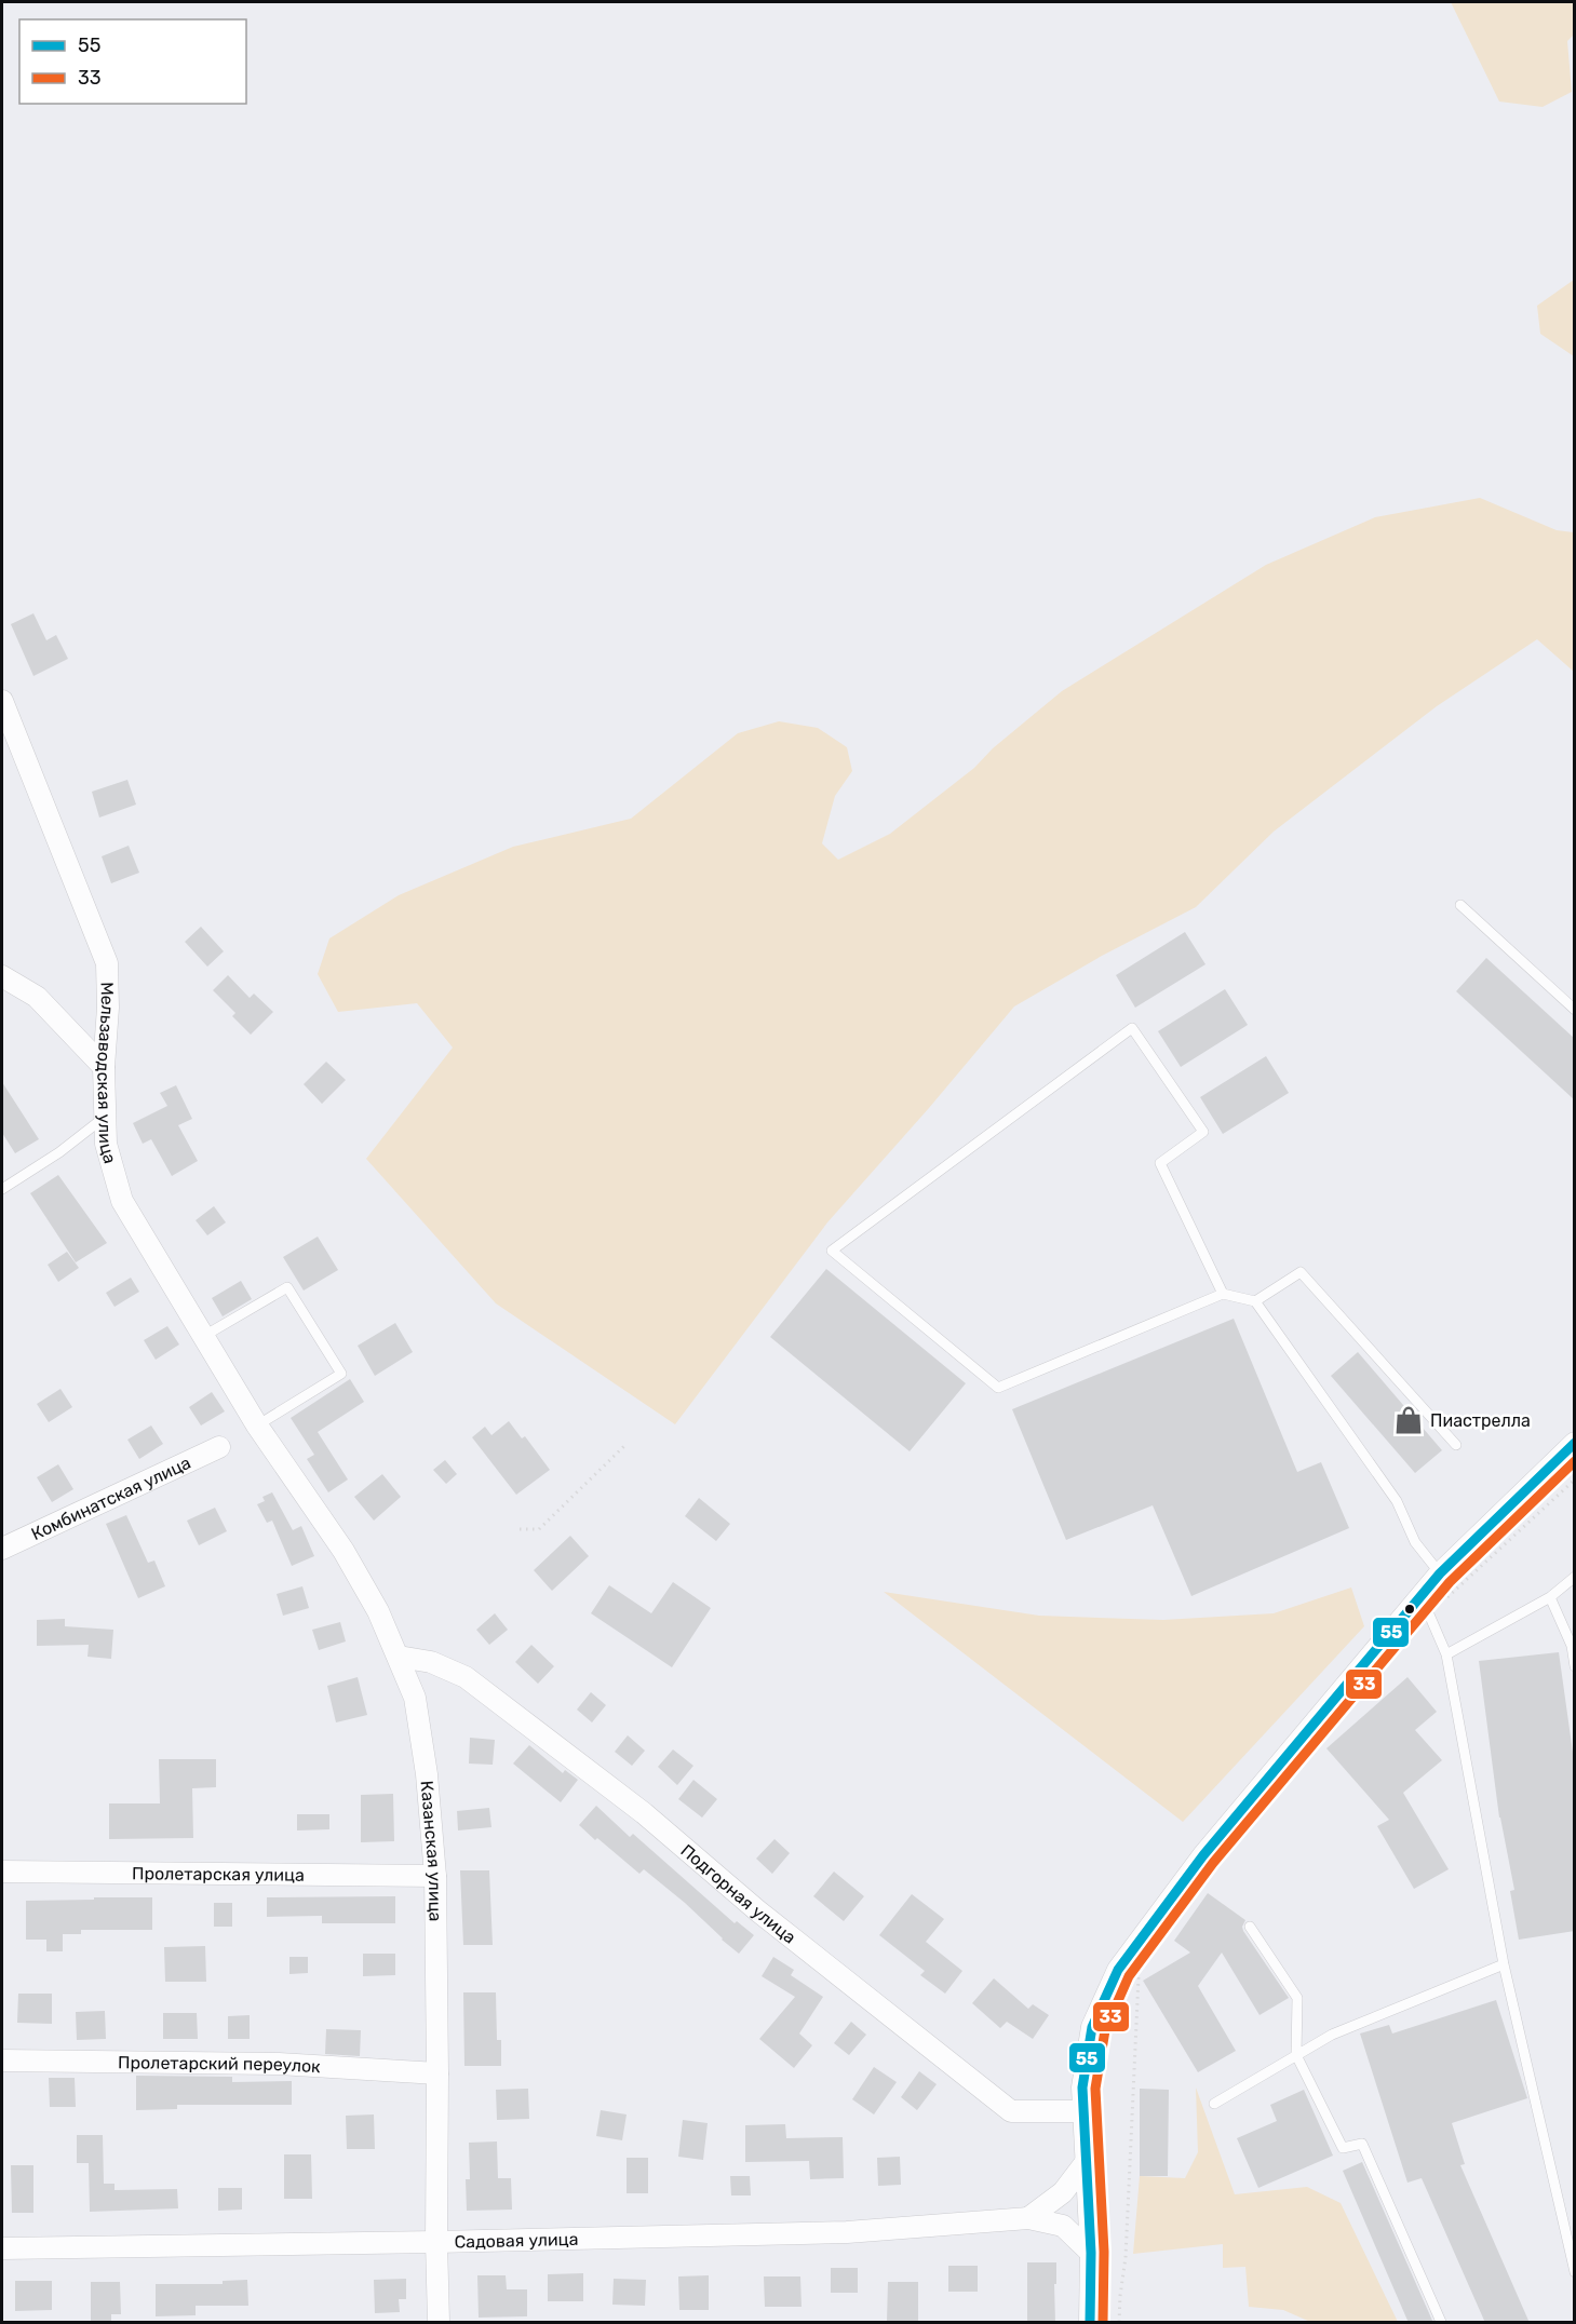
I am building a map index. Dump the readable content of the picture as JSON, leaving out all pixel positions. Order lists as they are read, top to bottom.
{
  "streets": {
    "street": [
      "Мельзаводская улица",
      "Комбинатская улица",
      "Казанская улица",
      "Пролетарская улица",
      "Подгорная улица",
      "Пролетарский переулок",
      "Садовая улица"
    ]
  },
  "crossings": [
    ["Мельзаводская улица", "Казанская улица"],
    ["Казанская улица", "Пролетарская улица"],
    ["Казанская улица", "Подгорная улица"],
    ["Казанская улица", "Пролетарский переулок"],
    ["Казанская улица", "Садовая улица"]
  ],
  "places": {
    "shop": ["Пиастрелла"]
  },
  "lines": ["transit line 55", "transit line 33"],
  "legend": ["55", "33"]
}
